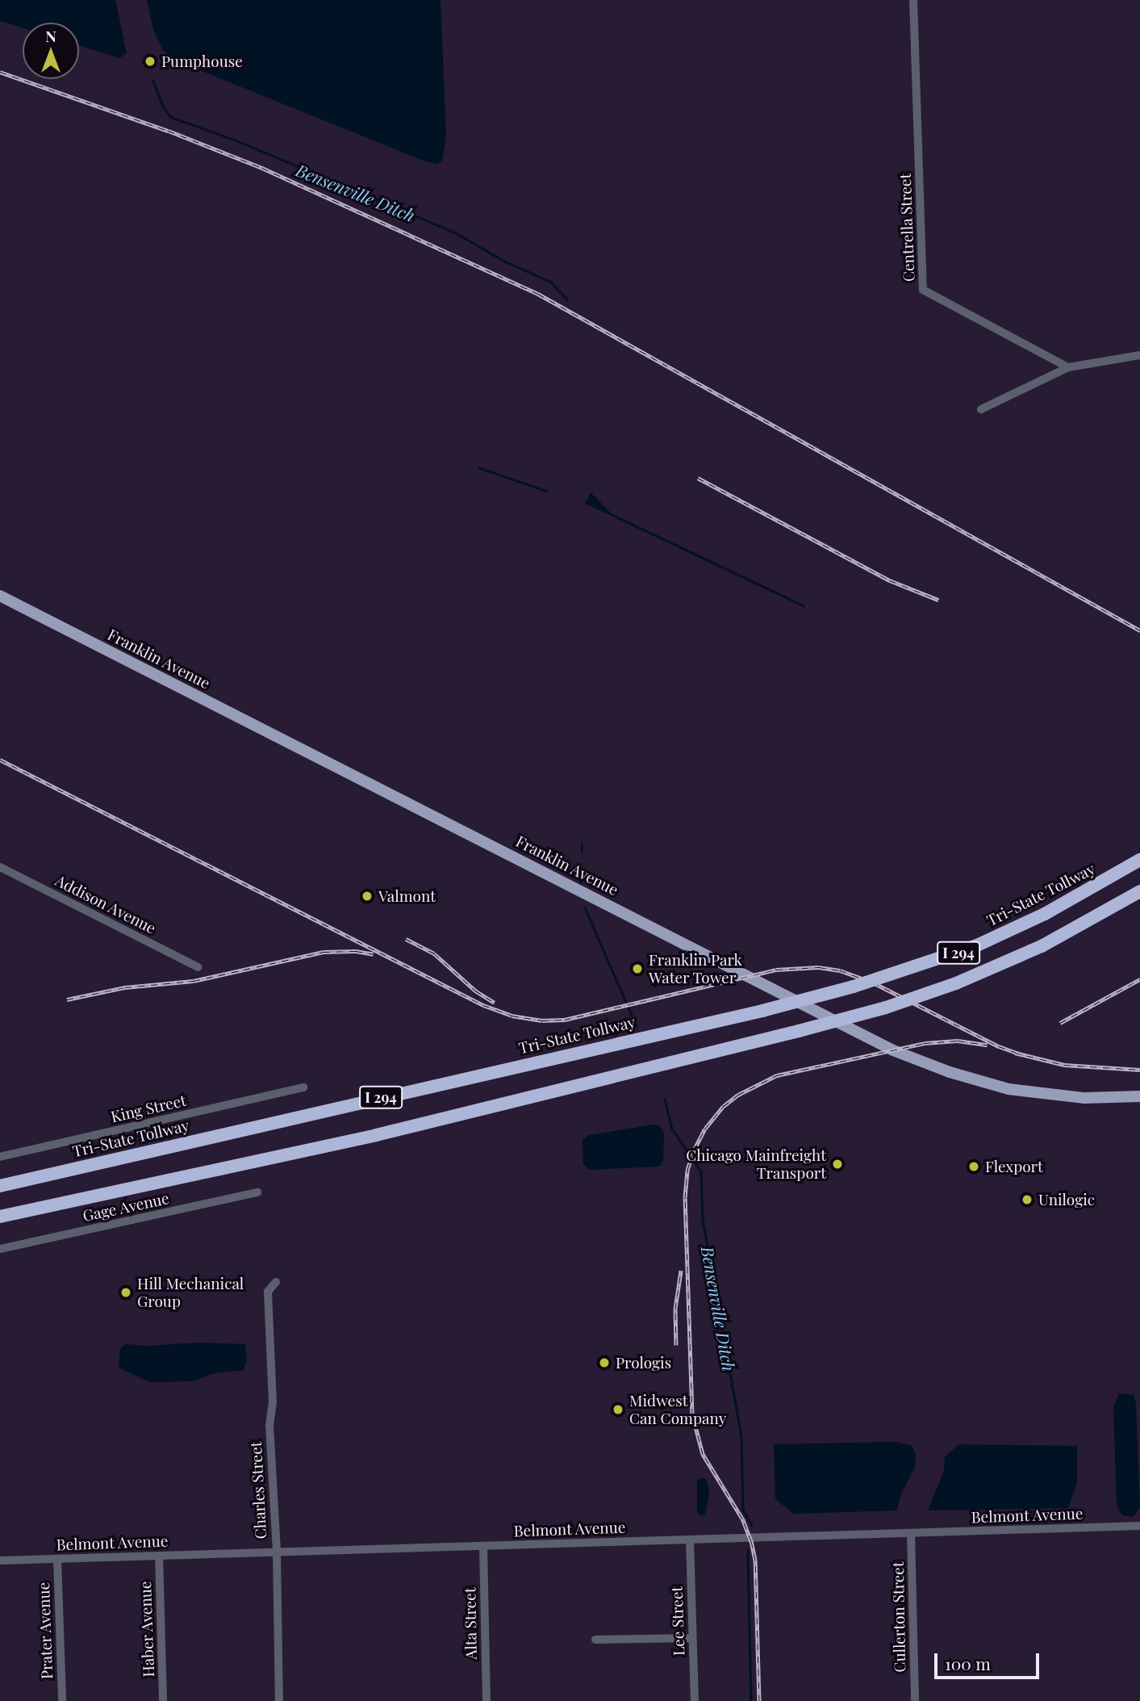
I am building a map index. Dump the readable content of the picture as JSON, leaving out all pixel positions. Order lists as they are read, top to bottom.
{
  "streets": {
    "highway": ["Tri-State Tollway", "I 294"],
    "main road": ["Franklin Avenue"],
    "street": [
      "Centrella Street",
      "Addison Avenue",
      "King Street",
      "Gage Avenue",
      "Charles Street",
      "Belmont Avenue",
      "Cullerton Street",
      "Lee Street",
      "Alta Street",
      "Haber Avenue",
      "Prater Avenue"
    ]
  },
  "crossings": [
    ["Charles Street", "Belmont Avenue"],
    ["Belmont Avenue", "Cullerton Street"],
    ["Belmont Avenue", "Lee Street"],
    ["Belmont Avenue", "Alta Street"],
    ["Belmont Avenue", "Haber Avenue"],
    ["Belmont Avenue", "Prater Avenue"]
  ],
  "water": ["Bensenville Ditch"],
  "places": [
    "Pumphouse",
    "Valmont",
    "Franklin Park Water Tower",
    "Chicago Mainfreight Transport",
    "Flexport",
    "Unilogic",
    "Hill Mechanical Group",
    "Prologis",
    "Midwest Can Company"
  ],
  "scale_bar": "100 m",
  "north": "top"
}
